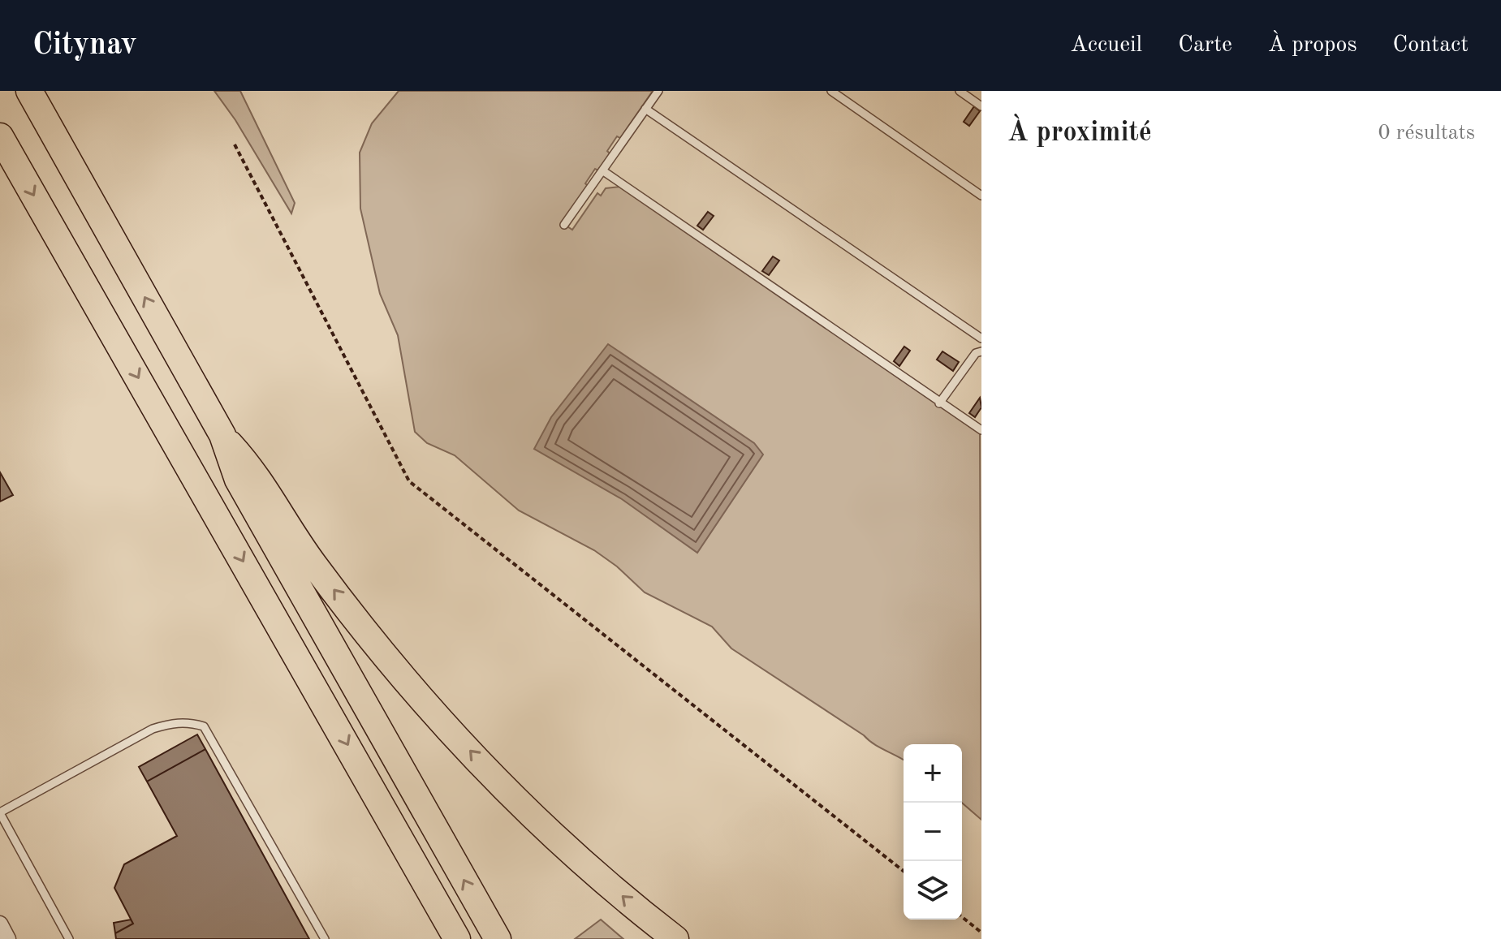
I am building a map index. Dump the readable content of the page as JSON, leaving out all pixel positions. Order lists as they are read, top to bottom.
{
  "page": {
    "header": "Citynav",
    "nav": [
      "Accueil",
      "Carte",
      "À propos",
      "Contact"
    ],
    "heading": ["À proximité", "0 résultats"],
    "map_buttons": ["+", "−"]
  }
}
